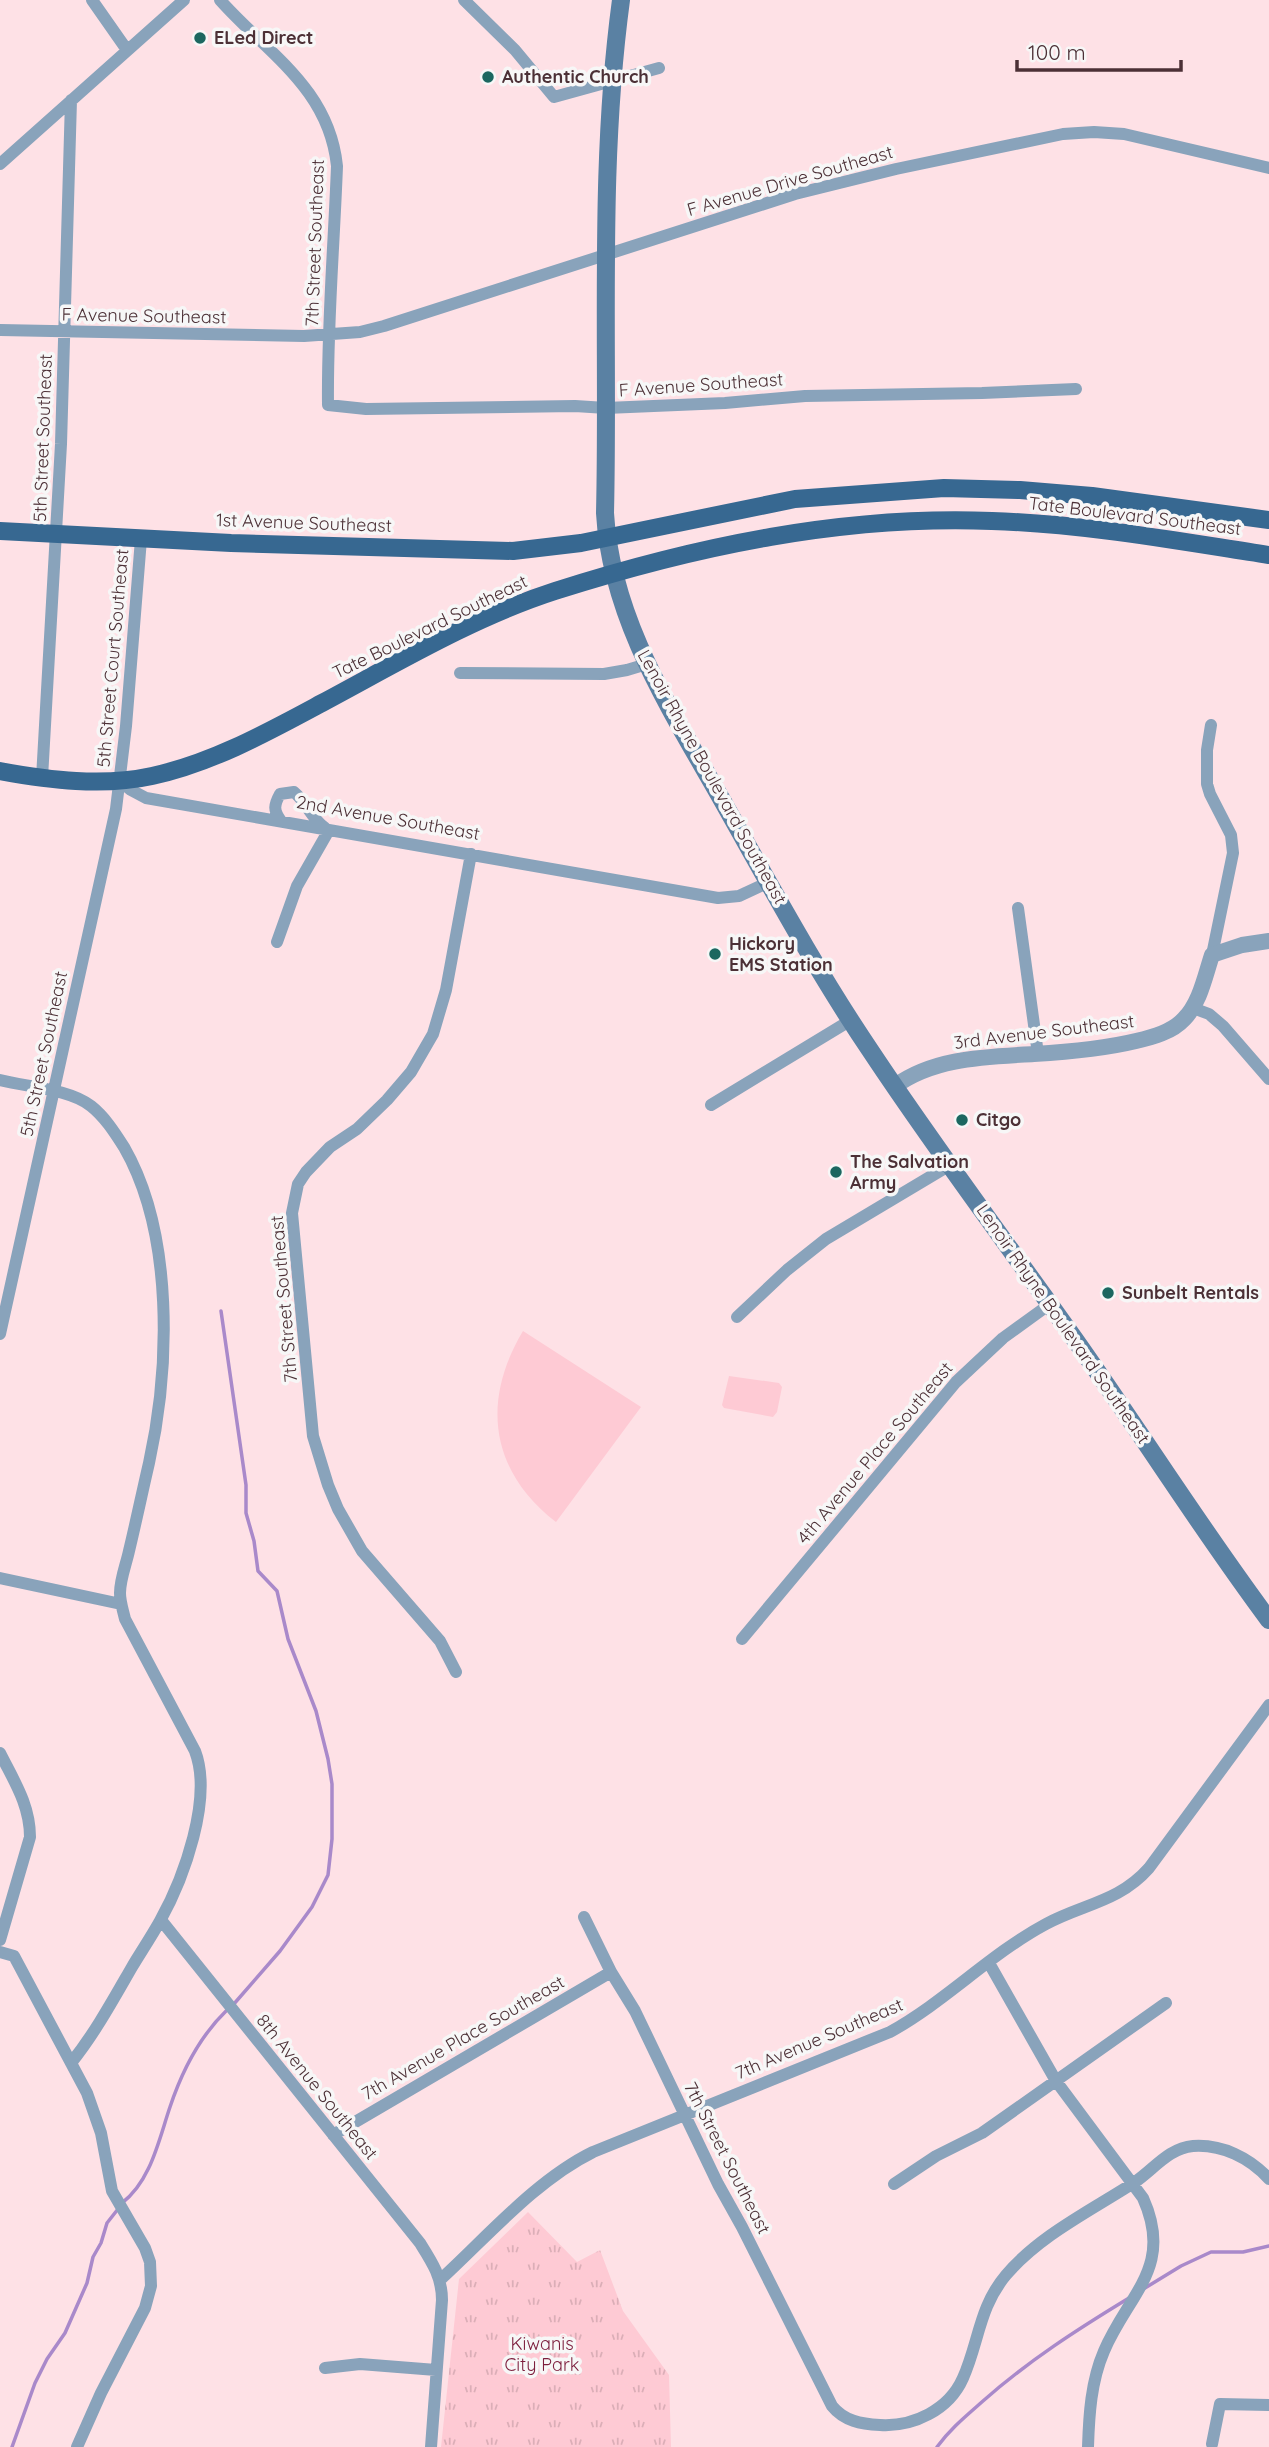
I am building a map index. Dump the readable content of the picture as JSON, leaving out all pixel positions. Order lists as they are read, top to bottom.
{
  "streets": {
    "main road": [
      "Tate Boulevard Southeast",
      "1st Avenue Southeast",
      "Lenoir Rhyne Boulevard Southeast",
      "2nd Avenue Southeast"
    ],
    "street": [
      "F Avenue Drive Southeast",
      "7th Street Southeast",
      "F Avenue Southeast",
      "5th Street Southeast",
      "5th Street Court Southeast",
      "3rd Avenue Southeast",
      "4th Avenue Place Southeast",
      "7th Avenue Place Southeast",
      "7th Avenue Southeast",
      "8th Avenue Southeast"
    ]
  },
  "crossings": [
    ["F Avenue Drive Southeast", "7th Street Southeast"],
    ["F Avenue Drive Southeast", "F Avenue Southeast"],
    ["F Avenue Drive Southeast", "Lenoir Rhyne Boulevard Southeast"],
    ["7th Street Southeast", "F Avenue Southeast"],
    ["7th Street Southeast", "2nd Avenue Southeast"],
    ["7th Street Southeast", "7th Avenue Place Southeast"],
    ["7th Street Southeast", "7th Avenue Southeast"],
    ["F Avenue Southeast", "5th Street Southeast"],
    ["F Avenue Southeast", "Lenoir Rhyne Boulevard Southeast"],
    ["5th Street Southeast", "Tate Boulevard Southeast"],
    ["5th Street Southeast", "1st Avenue Southeast"],
    ["5th Street Southeast", "5th Street Court Southeast"],
    ["5th Street Southeast", "2nd Avenue Southeast"],
    ["Tate Boulevard Southeast", "1st Avenue Southeast"],
    ["Tate Boulevard Southeast", "5th Street Court Southeast"],
    ["Tate Boulevard Southeast", "Lenoir Rhyne Boulevard Southeast"],
    ["Tate Boulevard Southeast", "2nd Avenue Southeast"],
    ["1st Avenue Southeast", "5th Street Court Southeast"],
    ["1st Avenue Southeast", "Lenoir Rhyne Boulevard Southeast"],
    ["5th Street Court Southeast", "2nd Avenue Southeast"],
    ["Lenoir Rhyne Boulevard Southeast", "2nd Avenue Southeast"],
    ["Lenoir Rhyne Boulevard Southeast", "3rd Avenue Southeast"],
    ["Lenoir Rhyne Boulevard Southeast", "4th Avenue Place Southeast"],
    ["7th Avenue Place Southeast", "8th Avenue Southeast"],
    ["7th Avenue Southeast", "8th Avenue Southeast"]
  ],
  "parks": ["Kiwanis City Park"],
  "places": [
    "ELed Direct",
    "Authentic Church",
    "Hickory EMS Station",
    "Citgo",
    "The Salvation Army",
    "Sunbelt Rentals"
  ],
  "scale_bar": "100 m"
}
